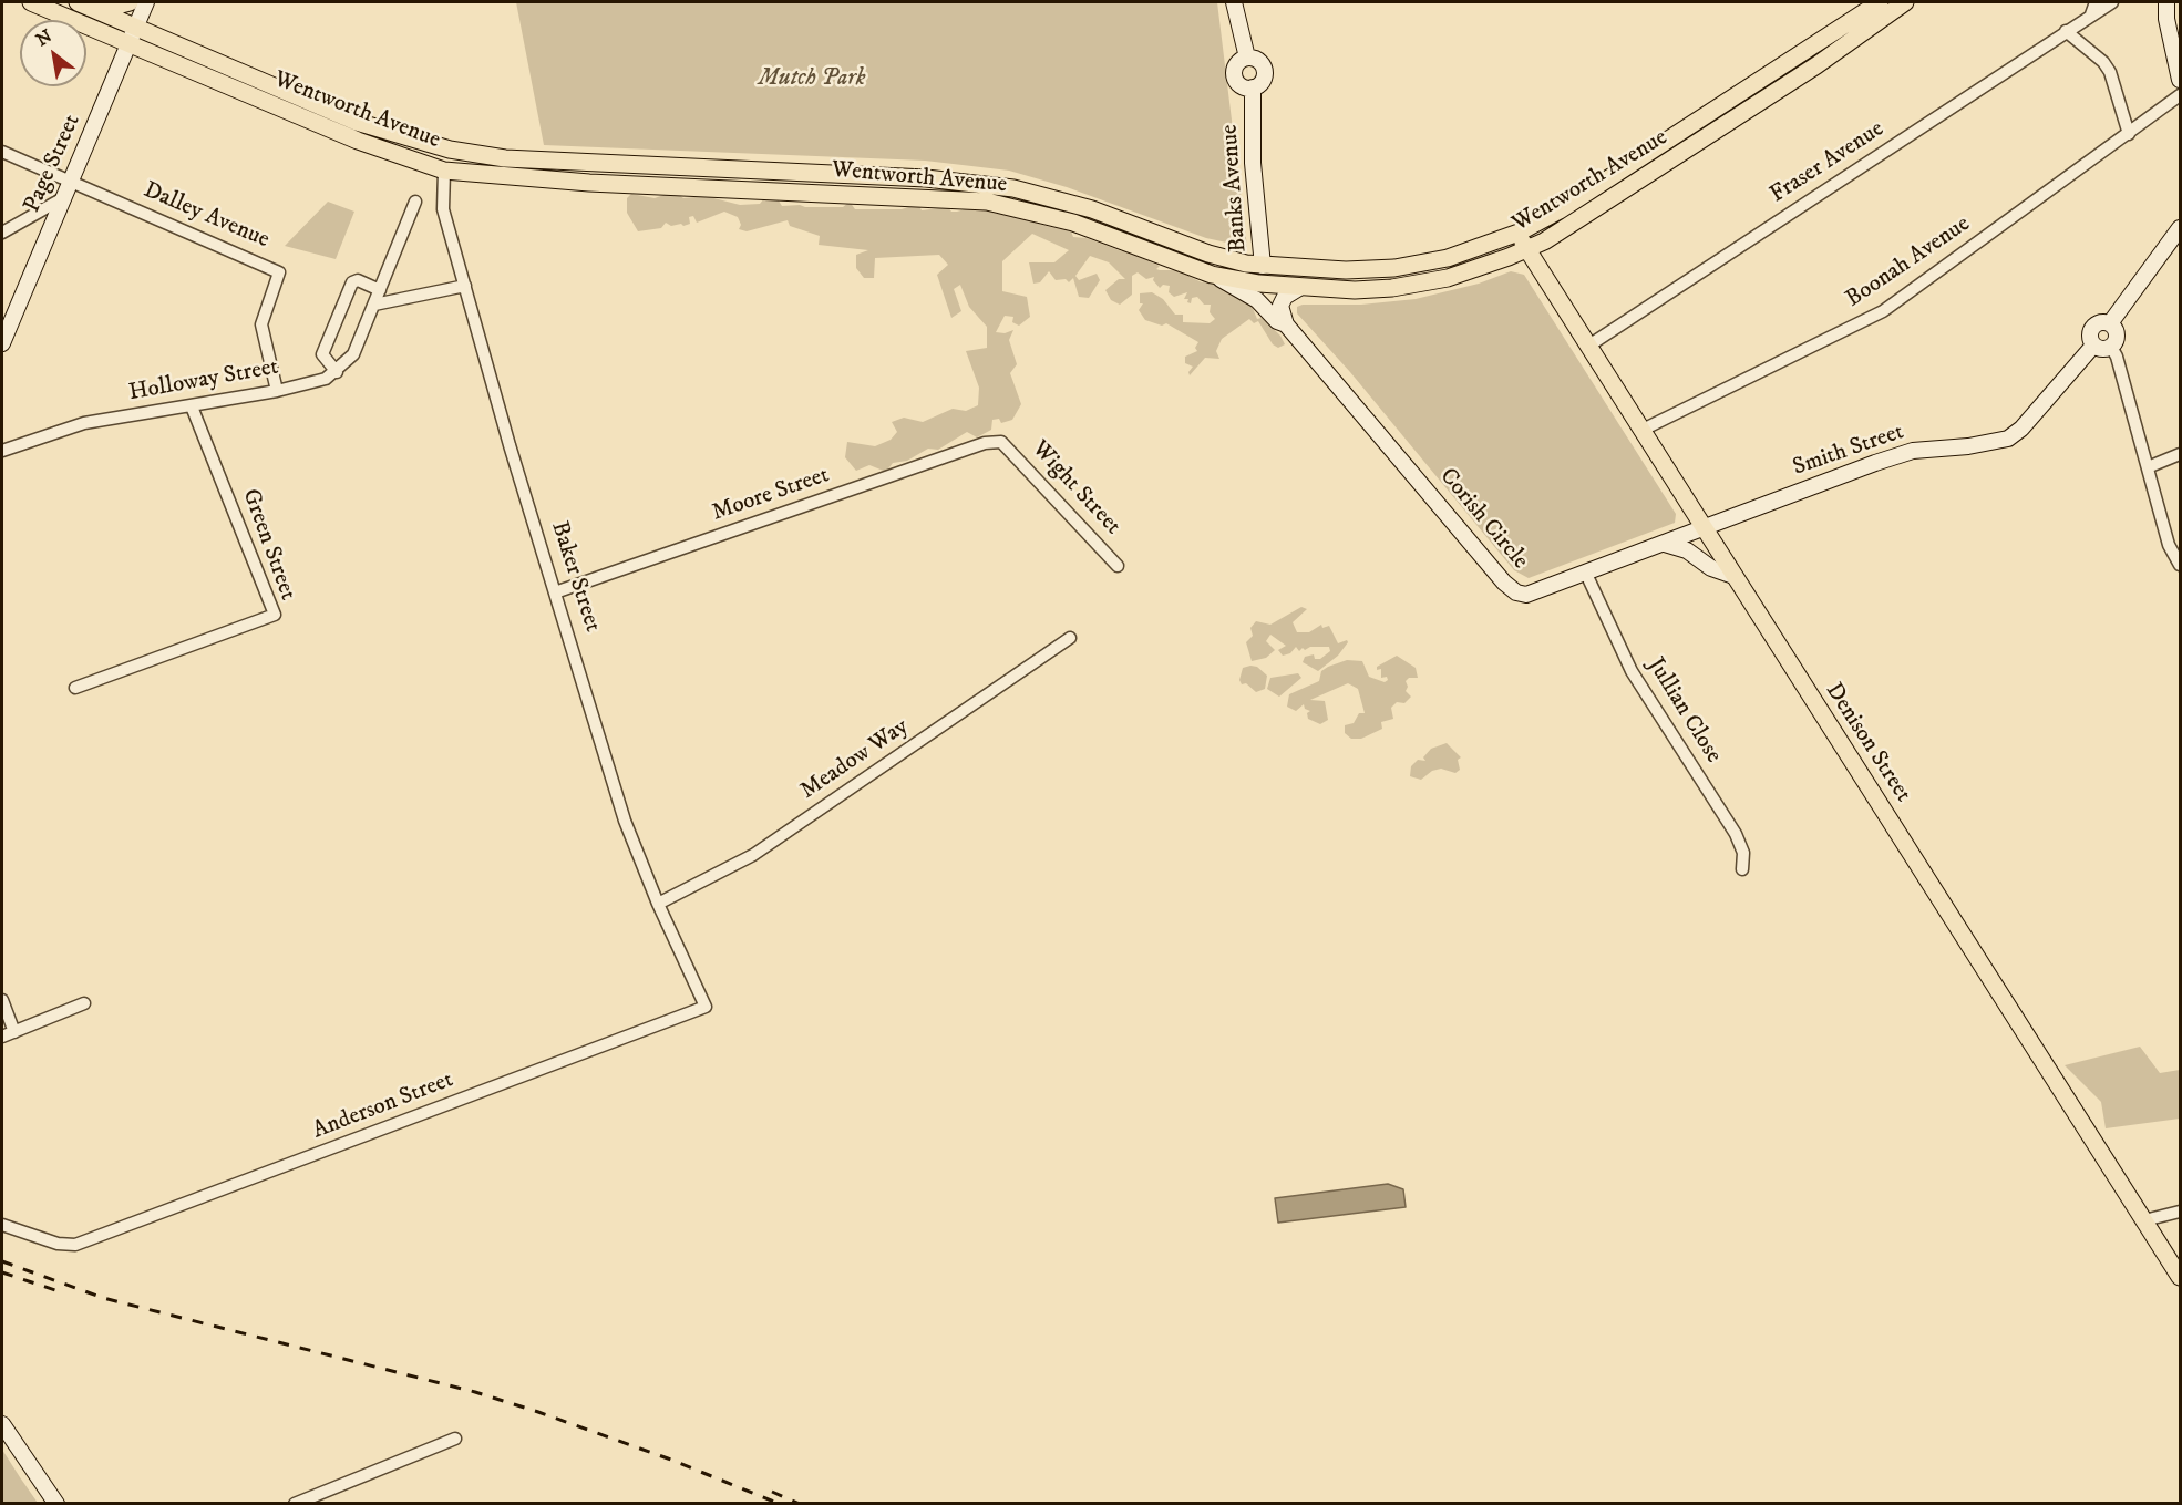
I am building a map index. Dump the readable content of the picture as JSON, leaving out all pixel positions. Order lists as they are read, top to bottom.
{
  "streets": {
    "main road": [
      "Wentworth Avenue",
      "Banks Avenue",
      "Baker Street",
      "Denison Street"
    ],
    "street": [
      "Fraser Avenue",
      "Page Street",
      "Dalley Avenue",
      "Boonah Avenue",
      "Holloway Street",
      "Smith Street",
      "Wight Street",
      "Moore Street",
      "Corish Circle",
      "Green Street",
      "Jullian Close",
      "Meadow Way",
      "Anderson Street"
    ]
  },
  "crossings": [
    ["Wentworth Avenue", "Page Street"],
    ["Wentworth Avenue", "Banks Avenue"],
    ["Wentworth Avenue", "Corish Circle"],
    ["Wentworth Avenue", "Baker Street"],
    ["Wentworth Avenue", "Denison Street"],
    ["Fraser Avenue", "Denison Street"],
    ["Page Street", "Dalley Avenue"],
    ["Dalley Avenue", "Holloway Street"],
    ["Boonah Avenue", "Denison Street"],
    ["Holloway Street", "Green Street"],
    ["Smith Street", "Corish Circle"],
    ["Smith Street", "Denison Street"],
    ["Wight Street", "Moore Street"],
    ["Moore Street", "Baker Street"],
    ["Corish Circle", "Jullian Close"],
    ["Corish Circle", "Denison Street"],
    ["Baker Street", "Meadow Way"],
    ["Baker Street", "Anderson Street"]
  ],
  "parks": ["Mutch Park"],
  "north": "top left"
}
